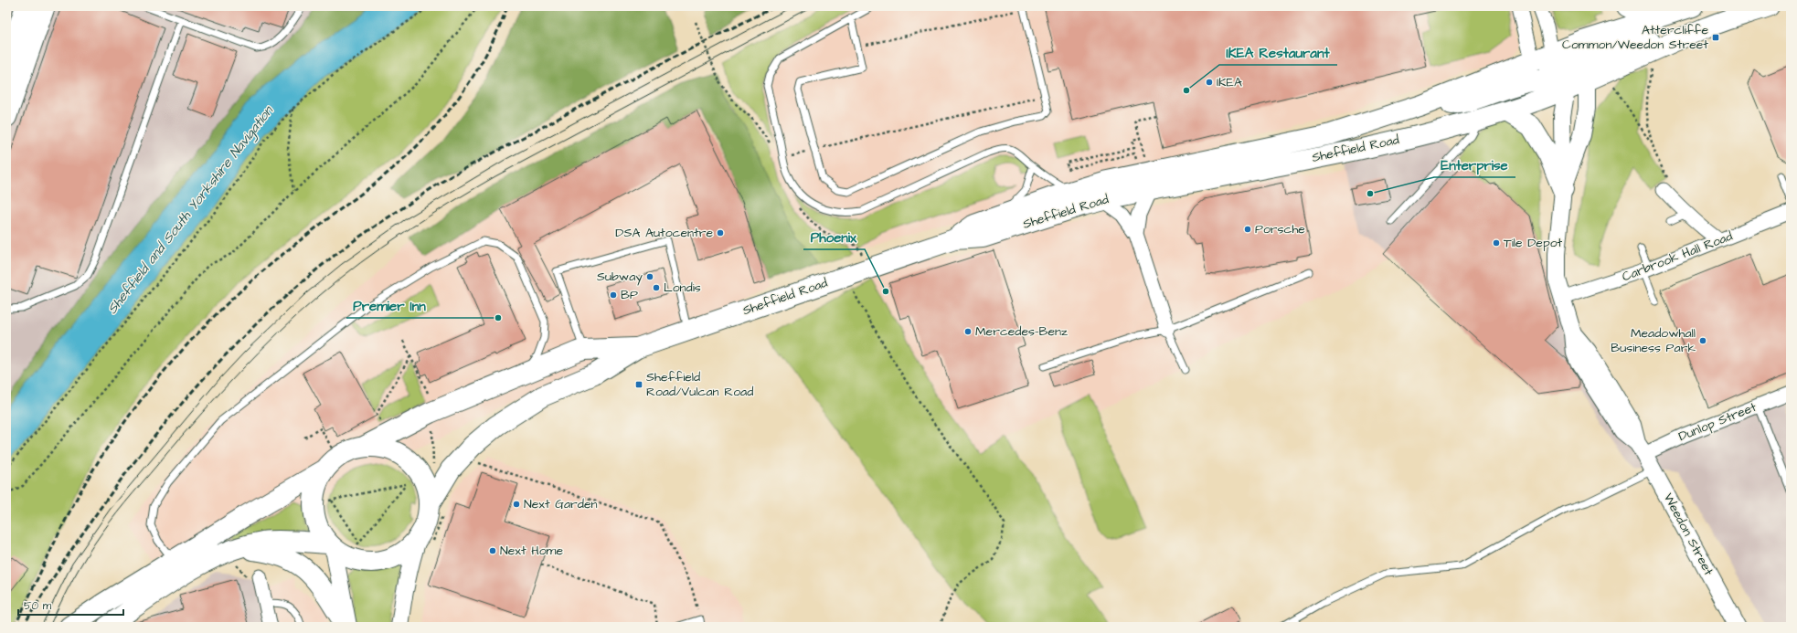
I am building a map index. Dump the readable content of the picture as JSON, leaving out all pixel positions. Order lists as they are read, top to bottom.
{
  "streets": {
    "main road": ["Sheffield Road"],
    "street": ["Carbrook Hall Road", "Dunlop Street", "Weedon Street"]
  },
  "crossings": [
    ["Sheffield Road", "Weedon Street"],
    ["Carbrook Hall Road", "Weedon Street"],
    ["Dunlop Street", "Weedon Street"]
  ],
  "water": ["Sheffield and South Yorkshire Navigation"],
  "places": {
    "transit": ["Attercliffe Common/Weedon Street", "Sheffield Road/Vulcan Road"],
    "other": [
      "IKEA",
      "IKEA Restaurant",
      "Enterprise",
      "Porsche",
      "DSA Autocentre",
      "Tile Depot",
      "Subway",
      "Londis",
      "Phoenix",
      "BP",
      "Premier Inn",
      "Mercedes-Benz",
      "Meadowhall Business Park",
      "Next Garden",
      "Next Home"
    ]
  },
  "scale_bar": "50 m"
}
